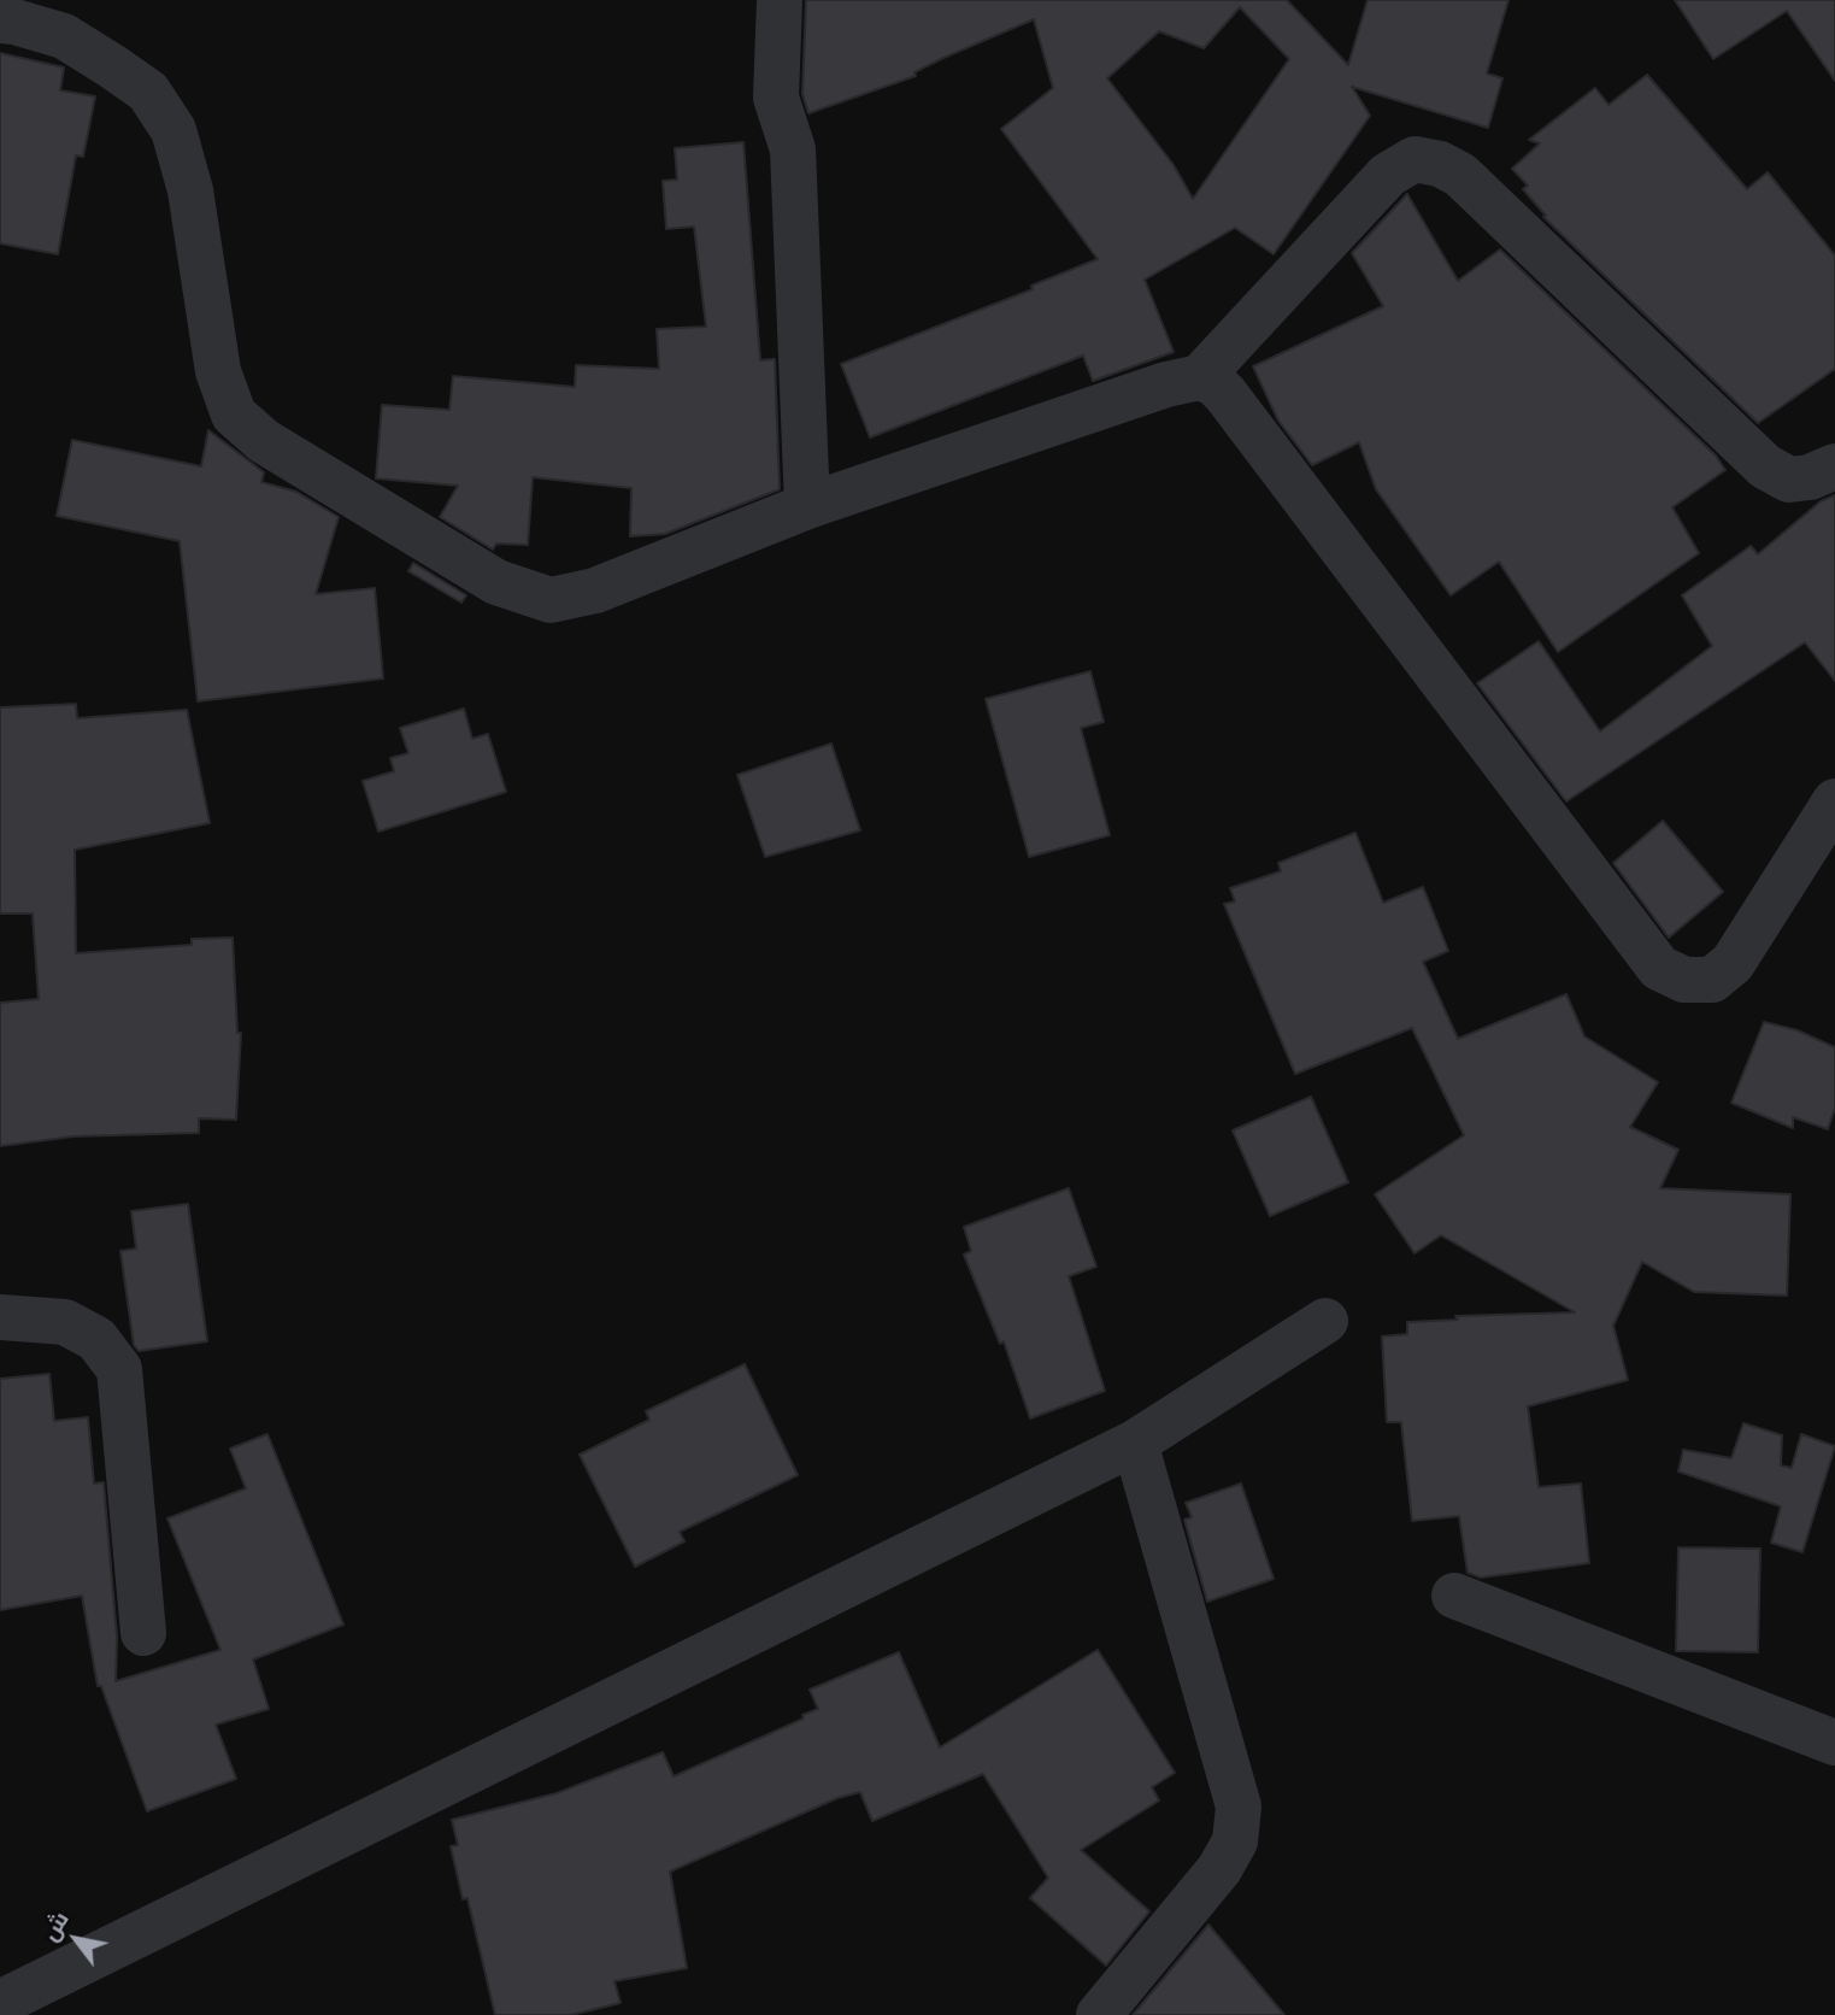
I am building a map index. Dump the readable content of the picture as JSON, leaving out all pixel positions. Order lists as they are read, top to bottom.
{
  "north": "top left"
}
